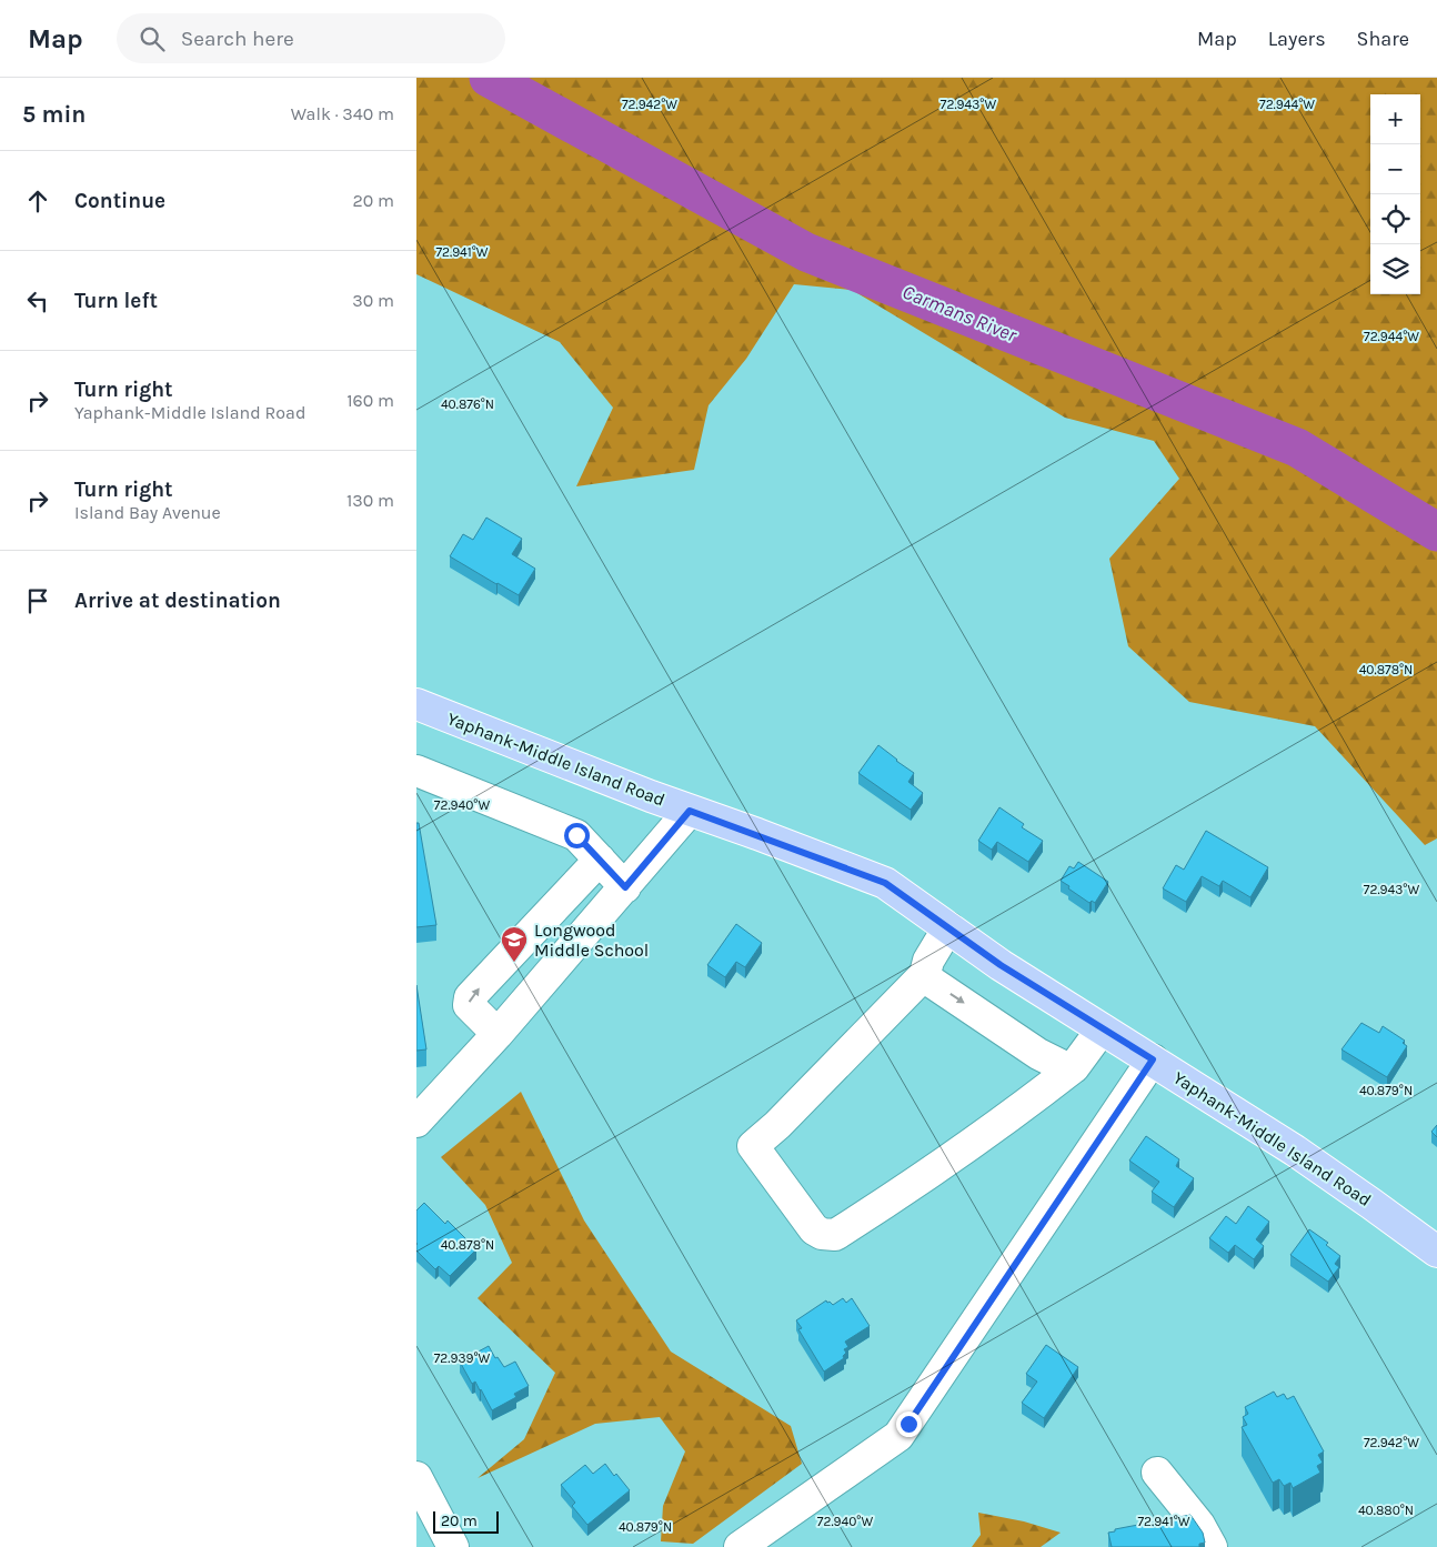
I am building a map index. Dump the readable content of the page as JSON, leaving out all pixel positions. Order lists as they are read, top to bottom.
{
  "streets": {
    "main road": ["Yaphank-Middle Island Road"]
  },
  "water": ["Carmans River"],
  "places": {
    "school or university": ["Longwood Middle School"]
  },
  "scale_bar": "20 m",
  "page": {
    "header": "Map",
    "search": "Search here",
    "nav": ["Map", "Layers", "Share"],
    "heading": ["5 min", "Walk · 340 m"],
    "map_buttons": ["+", "−"],
    "list": [
      ["Continue", "20 m"],
      ["Turn left", "30 m"],
      ["Turn right", "Yaphank-Middle Island Road", "160 m"],
      ["Turn right", "Island Bay Avenue", "130 m"],
      "Arrive at destination"
    ],
    "scale": "20 m"
  },
  "coordinates": [
    "72.942°W",
    "72.943°W",
    "72.944°W",
    "72.941°W",
    "40.876°N",
    "40.878°N",
    "72.940°W",
    "40.879°N",
    "72.939°W",
    "40.880°N"
  ]
}
